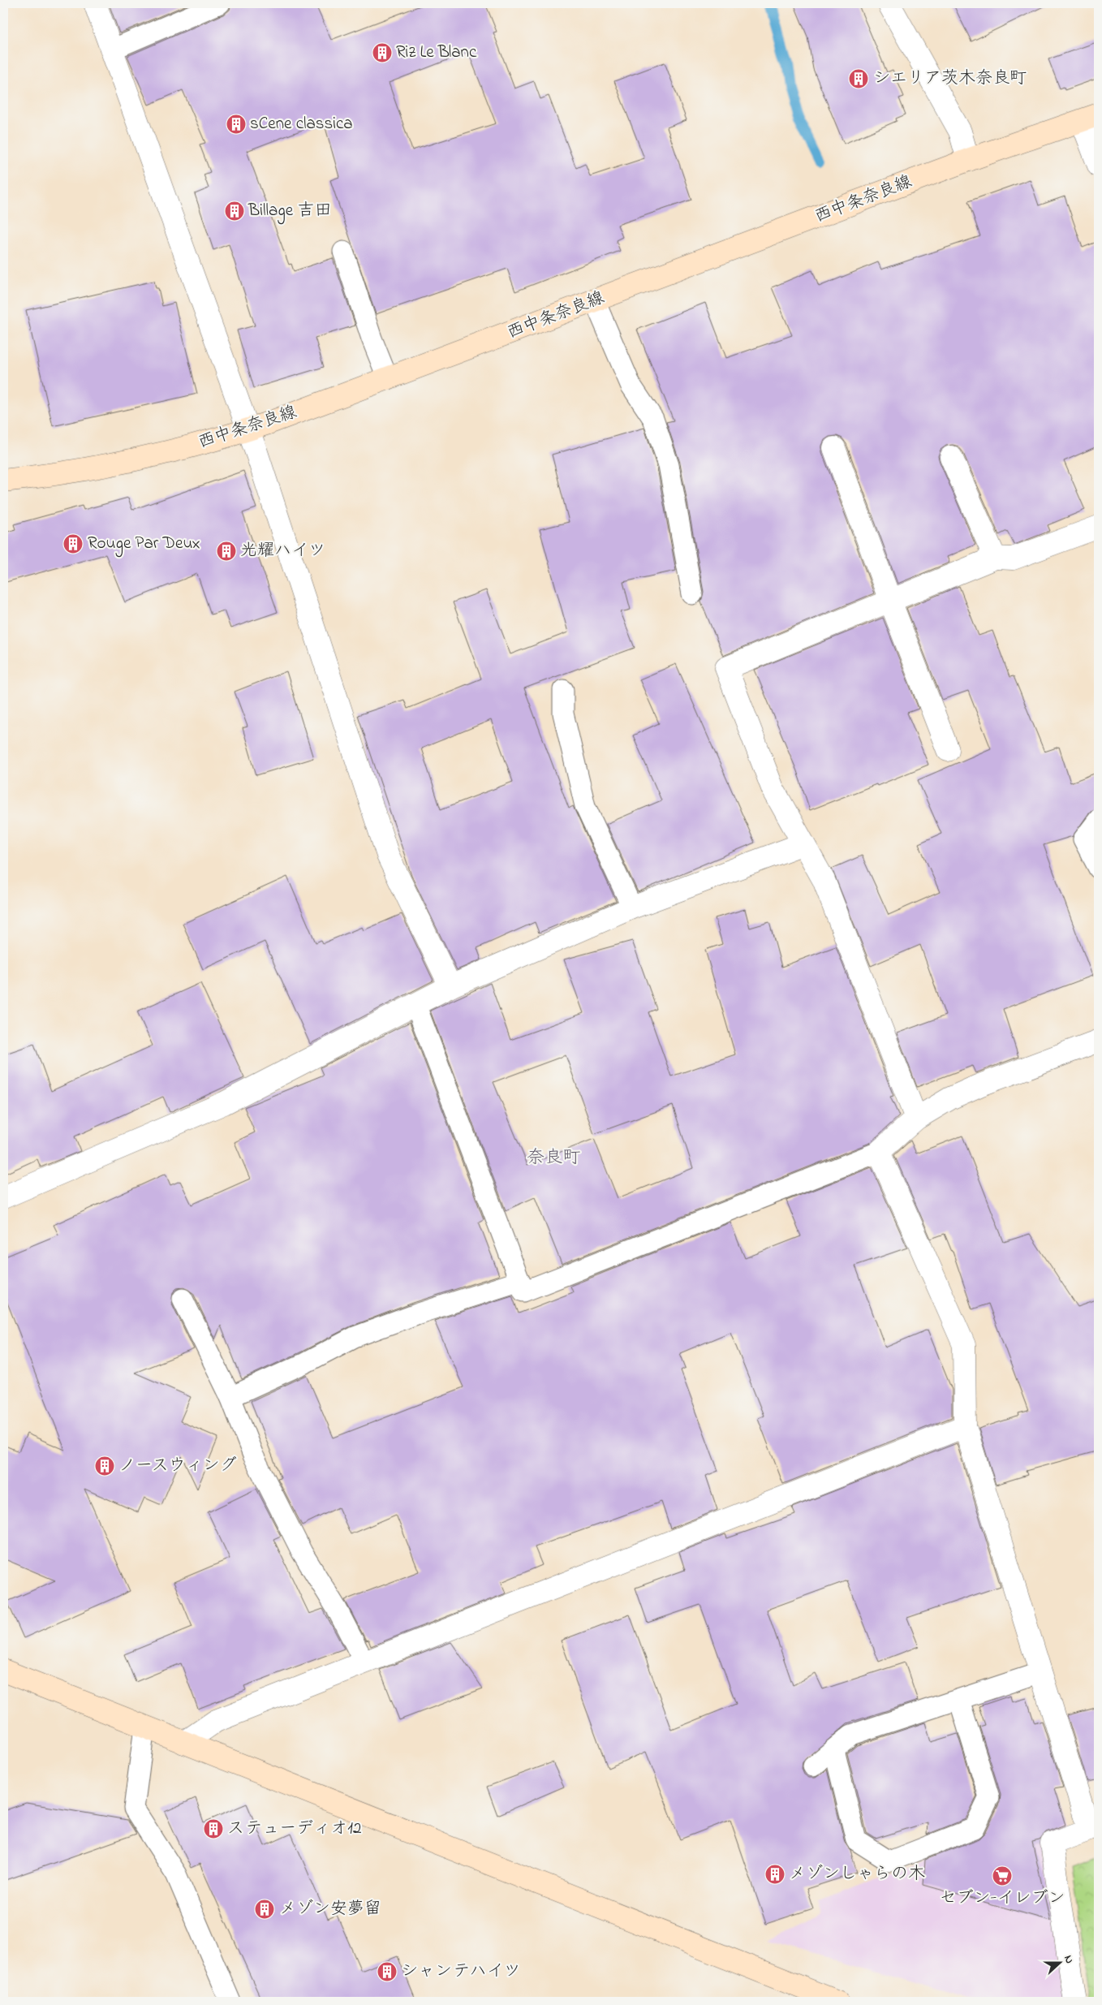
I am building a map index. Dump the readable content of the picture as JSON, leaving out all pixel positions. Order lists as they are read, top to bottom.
{
  "streets": {
    "street": ["西中条奈良線"]
  },
  "districts": ["奈良町"],
  "places": {
    "building": [
      "Riz Le Blanc",
      "シエリア茨木奈良町",
      "sCene classica",
      "Billage 吉田",
      "Rouge Par Deux",
      "光耀ハイツ",
      "ノースウィング",
      "ステューディオ12",
      "メゾンしゃらの木",
      "メゾン安夢留",
      "シャンテハイツ"
    ],
    "supermarket": ["セブン-イレブン"]
  },
  "north": "right"
}
